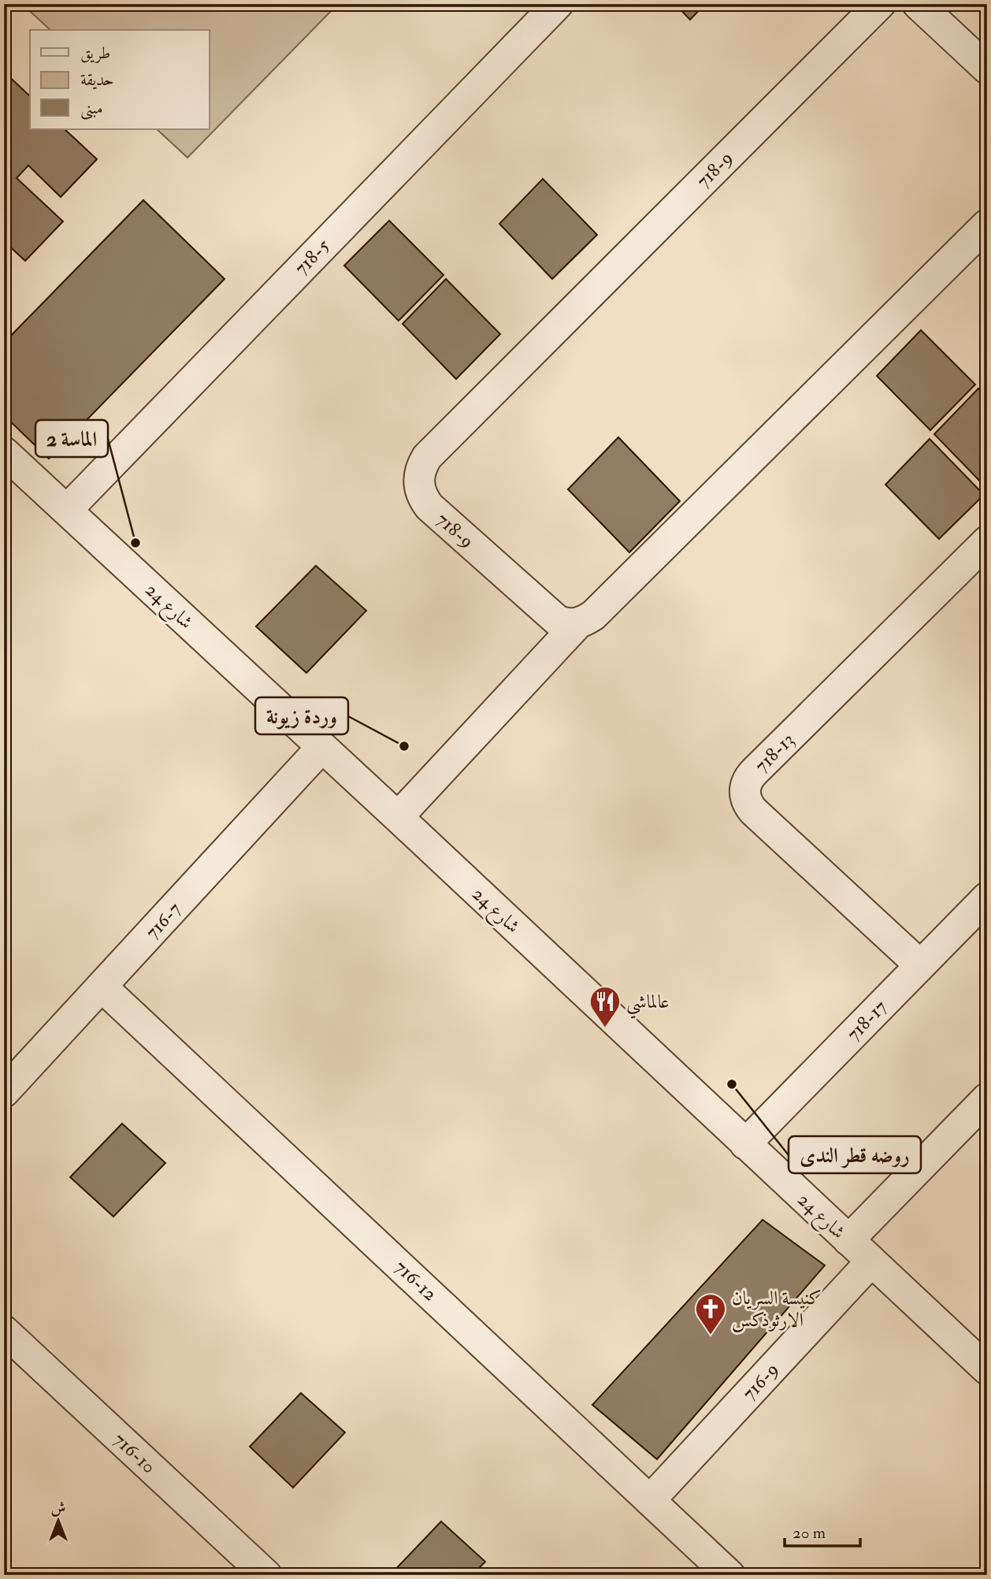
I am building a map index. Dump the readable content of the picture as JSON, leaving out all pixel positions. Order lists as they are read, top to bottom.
{
  "streets": {
    "street": [
      "718-9",
      "718-5",
      "شارع 24",
      "718-13",
      "716-7",
      "718-17",
      "716-12",
      "716-9",
      "716-10"
    ]
  },
  "crossings": [
    ["718-5", "شارع 24"],
    ["شارع 24", "716-7"],
    ["شارع 24", "718-17"],
    ["شارع 24", "716-9"],
    ["718-13", "718-17"],
    ["716-7", "716-12"],
    ["716-12", "716-9"]
  ],
  "places": {
    "other": ["الماسة 2", "وردة زيونة", "روضه قطر الندى"],
    "restaurant": ["عالماشي"],
    "church": ["كنيسة السريان الارثوذكس"]
  },
  "legend": ["طريق", "حديقة", "مبنى"],
  "scale_bar": "20 m",
  "north": "top"
}
